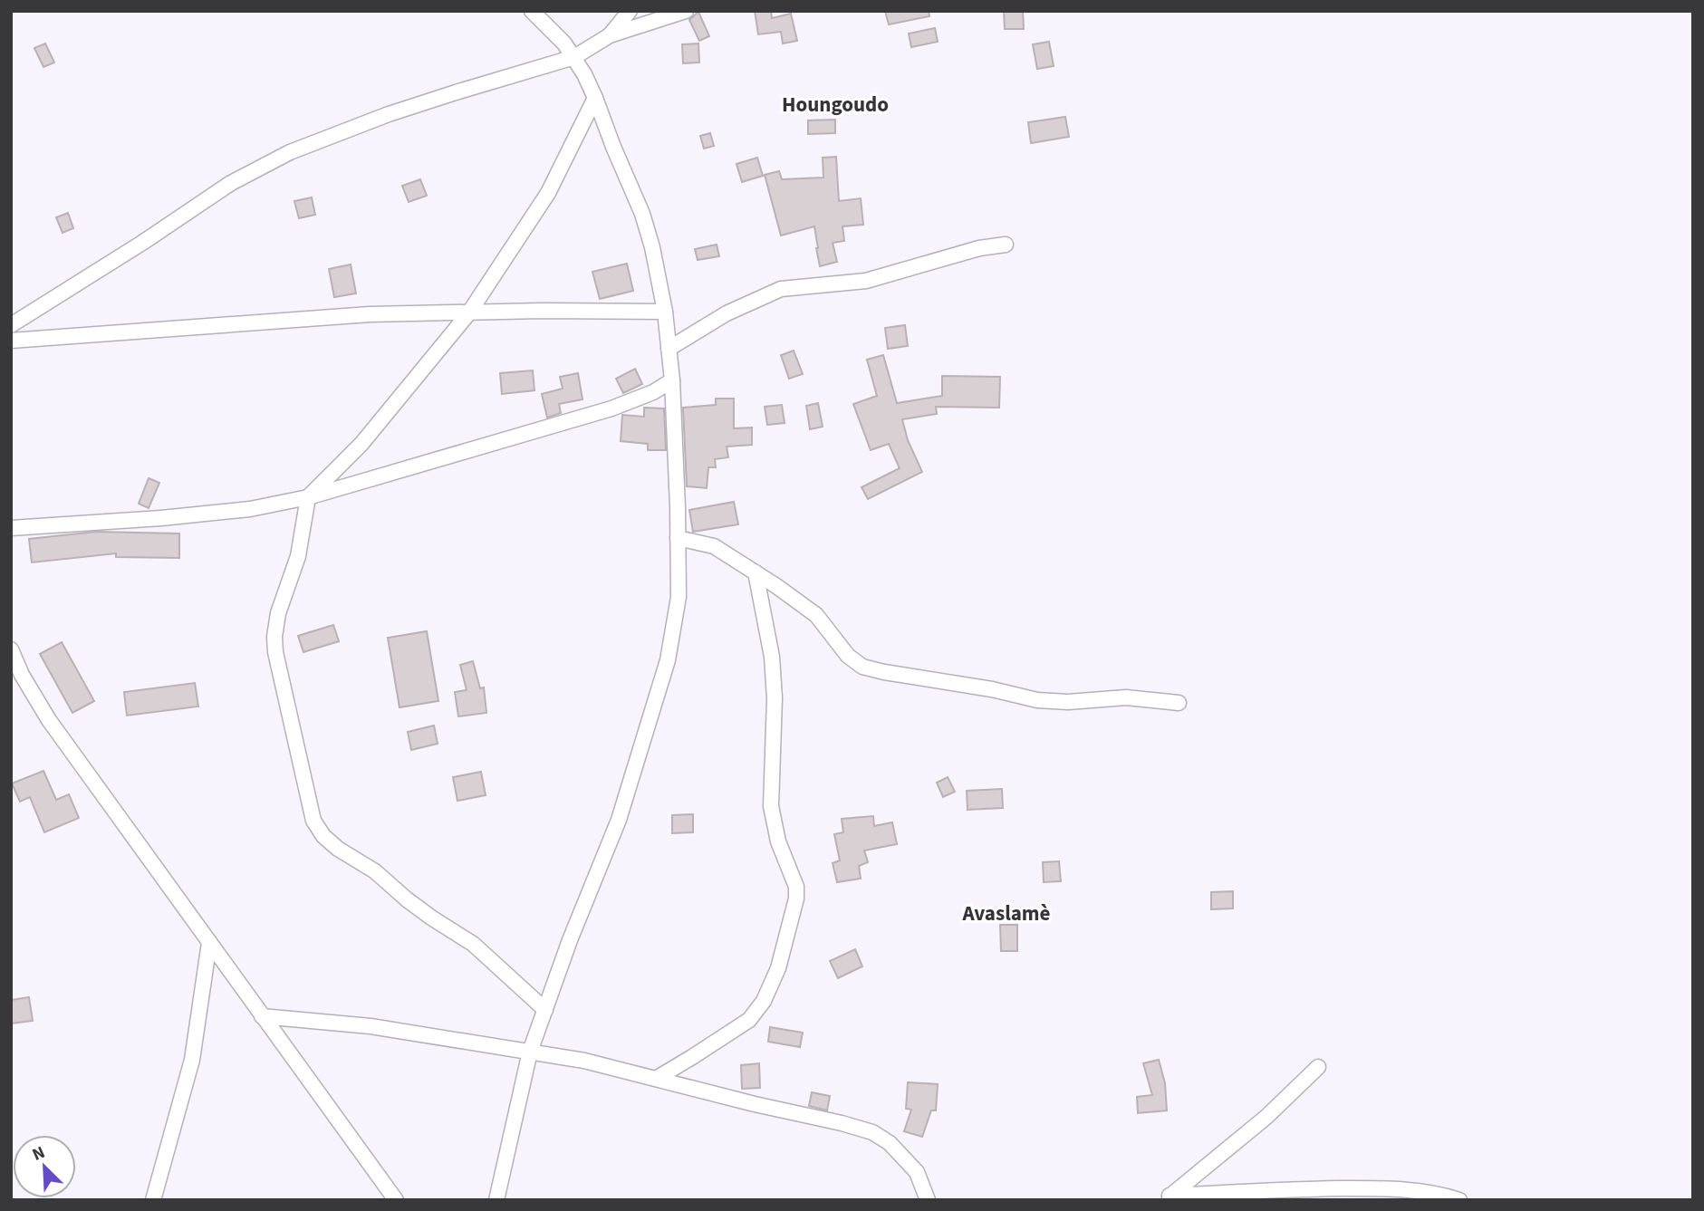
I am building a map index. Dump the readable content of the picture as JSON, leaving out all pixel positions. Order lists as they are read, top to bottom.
{
  "districts": ["Houngoudo", "Avaslamè"],
  "north": "top left"
}
